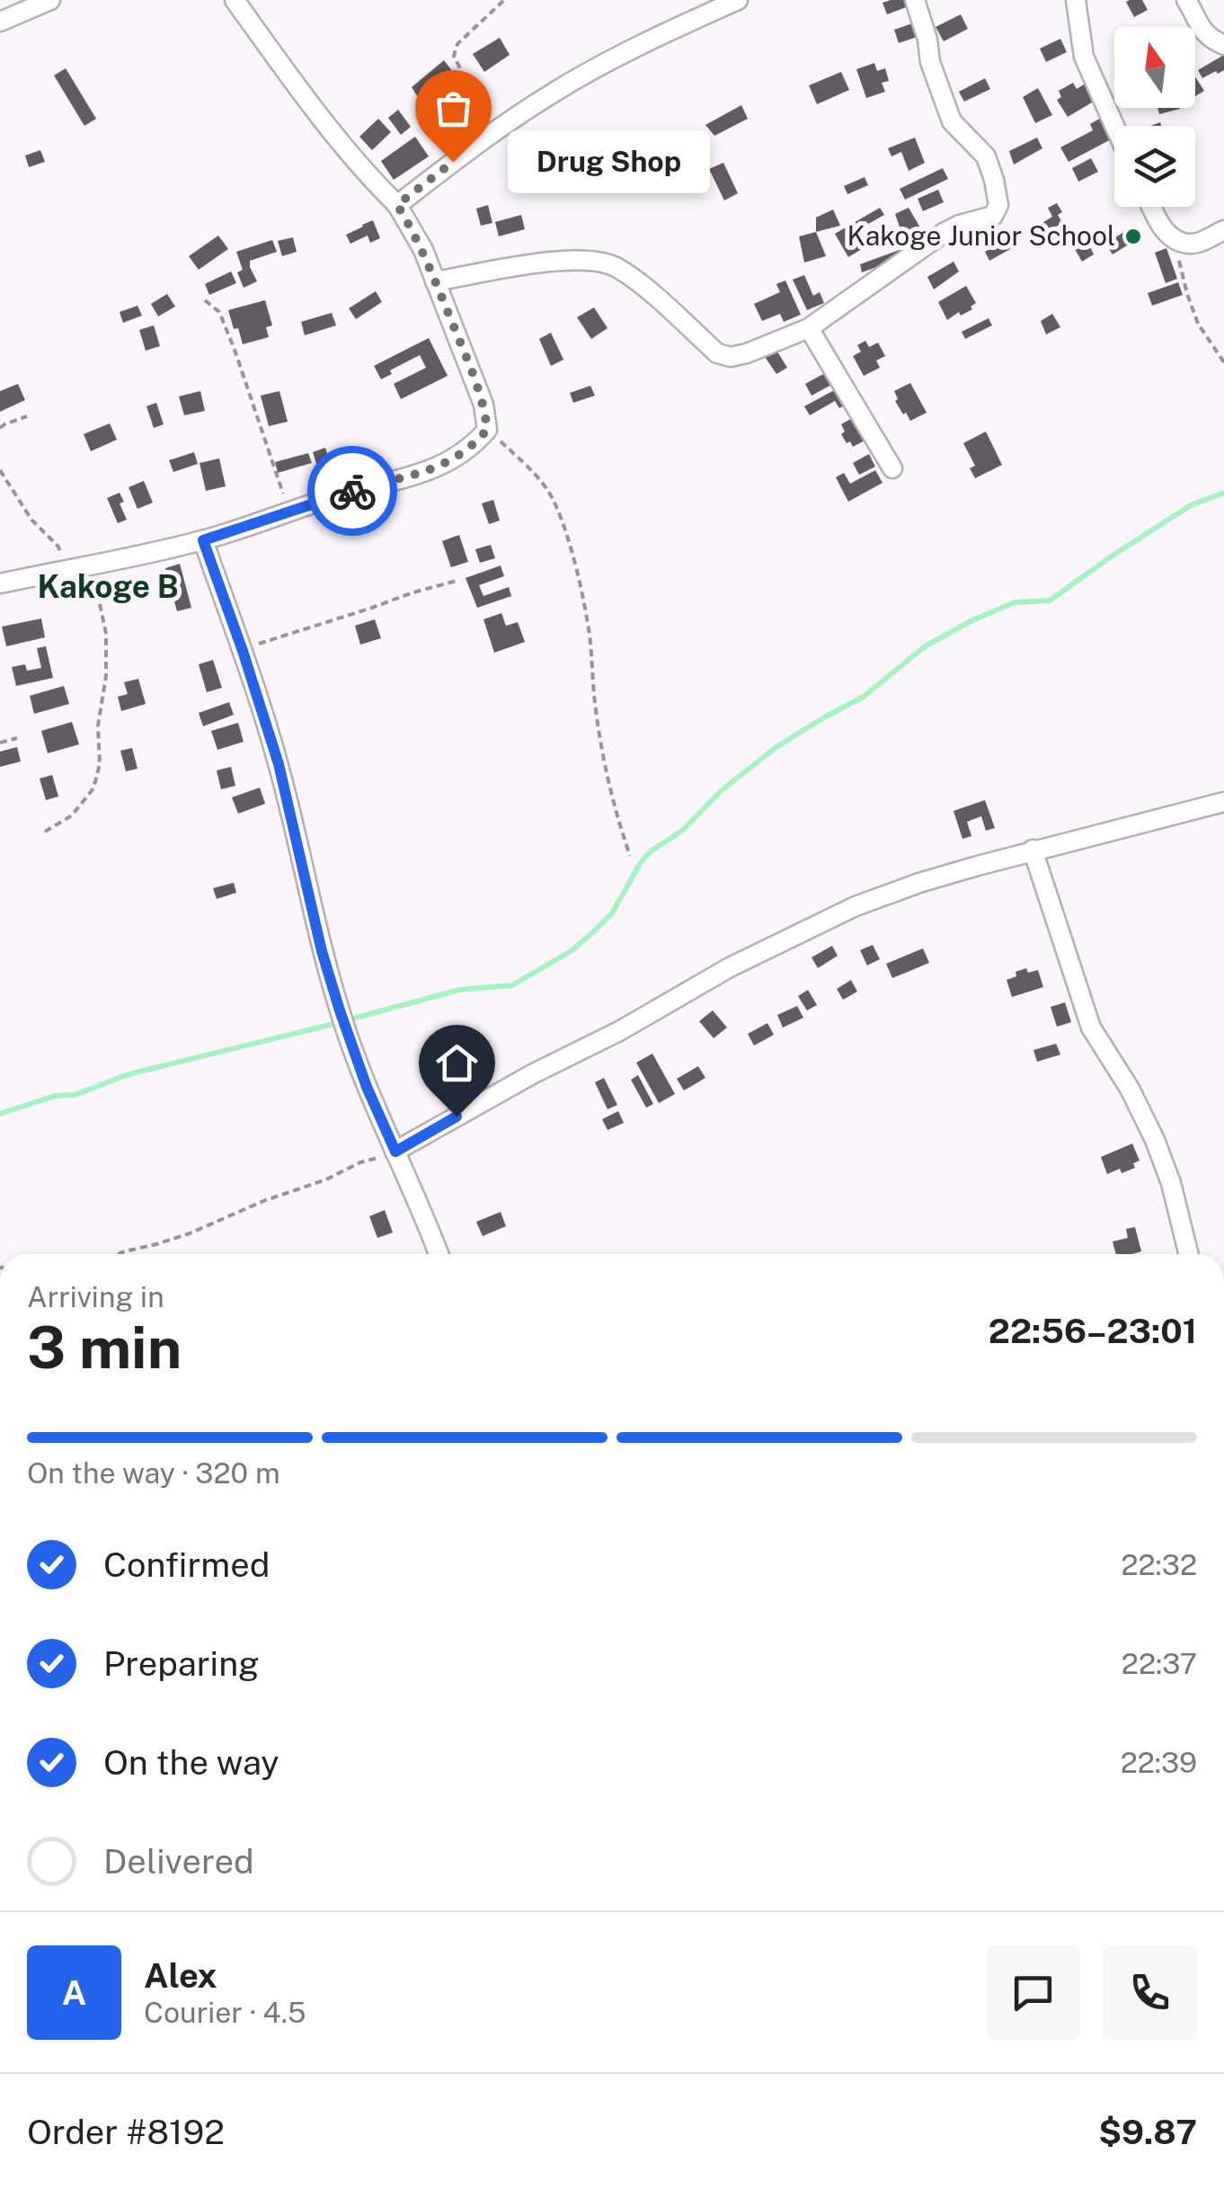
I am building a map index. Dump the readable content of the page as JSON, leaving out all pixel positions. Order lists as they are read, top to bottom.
{
  "districts": ["Kakoge B"],
  "places": ["Drug Shop", "Kakoge Junior School"],
  "north": "top",
  "page": {
    "bubble": "Drug Shop",
    "heading": ["3 min", "Arriving in", "22:56–23:01"],
    "panel": [
      "Alex",
      "Courier · 4.5",
      "Order #8192",
      "$9.87"
    ],
    "bar": "On the way · 320 m",
    "list": [
      ["Confirmed", "22:32"],
      ["Preparing", "22:37"],
      ["On the way", "22:39"],
      "Delivered"
    ],
    "round": "A"
  }
}
